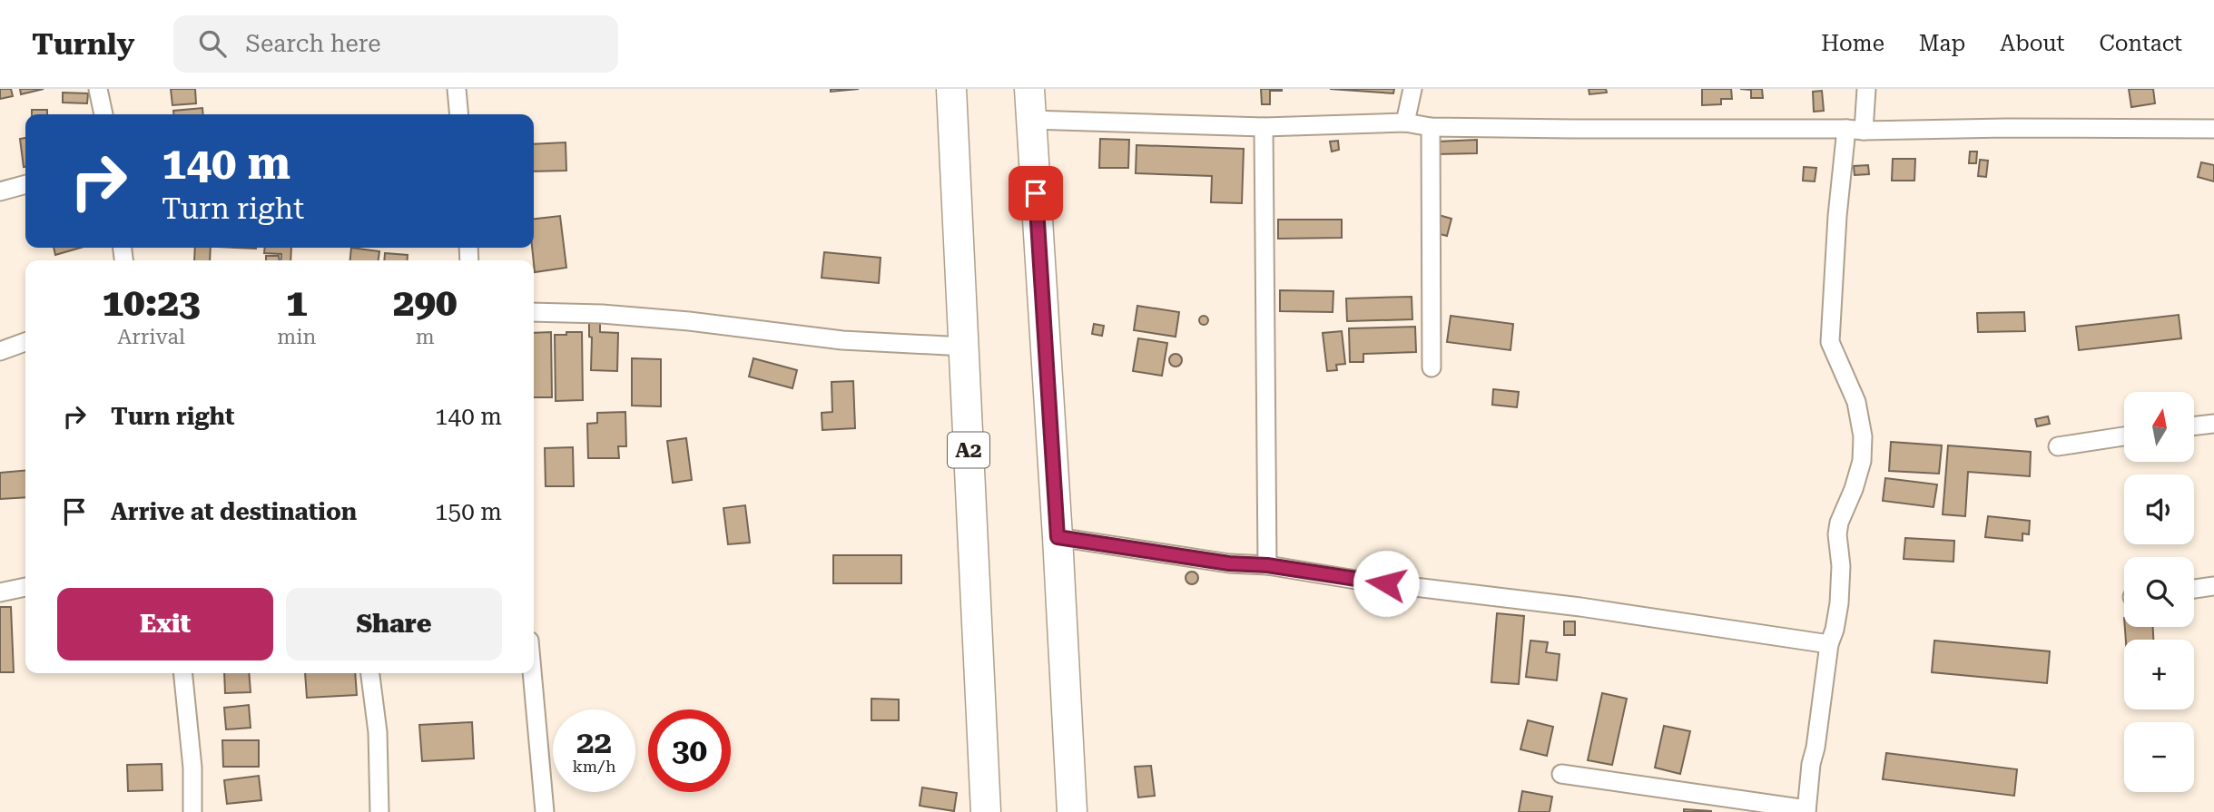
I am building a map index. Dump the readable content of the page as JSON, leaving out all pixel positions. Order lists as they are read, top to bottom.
{
  "streets": {
    "highway": ["A2"]
  },
  "north": "top",
  "page": {
    "header": "Turnly",
    "search": "Search here",
    "nav": [
      "Home",
      "Map",
      "About",
      "Contact"
    ],
    "turn": ["140 m", "Turn right"],
    "eta": [
      "10:23",
      "Arrival",
      "1",
      "min",
      "290",
      "m"
    ],
    "list": [
      {
        "name": "Turn right",
        "value": "140 m"
      },
      {
        "name": "Arrive at destination",
        "value": "150 m"
      }
    ],
    "map_buttons": ["+", "−"],
    "buttons": ["Exit", "Share"],
    "speed": "22 km/h",
    "limit": "30"
  }
}
